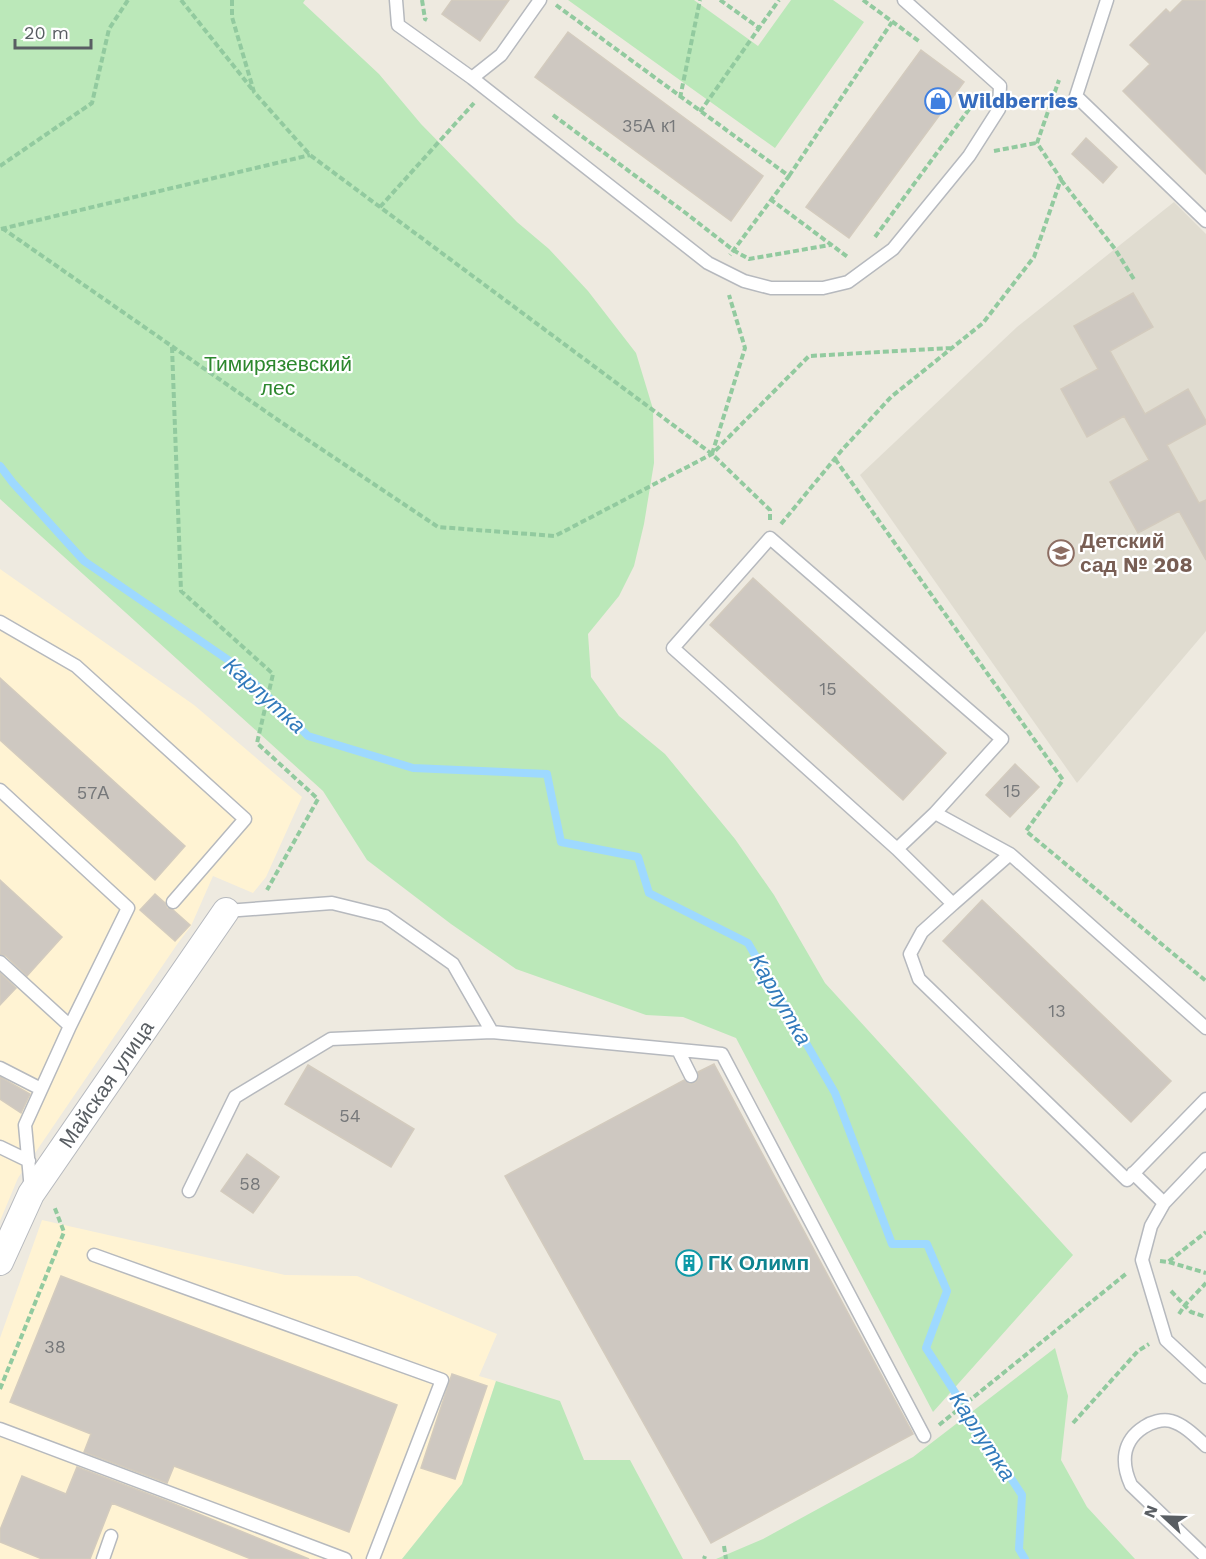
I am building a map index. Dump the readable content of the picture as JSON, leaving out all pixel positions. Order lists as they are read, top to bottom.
{
  "streets": {
    "street": ["Майская улица"]
  },
  "water": ["Карлутка"],
  "parks": ["Тимирязевский лес"],
  "places": {
    "shop": ["Wildberries"],
    "school or university": ["Детский сад № 208"],
    "building": ["ГК Олимп"]
  },
  "house_numbers": [
    "35А к1",
    "15",
    "15",
    "57А",
    "13",
    "54",
    "58",
    "38"
  ],
  "scale_bar": "20 m",
  "north": "left"
}
